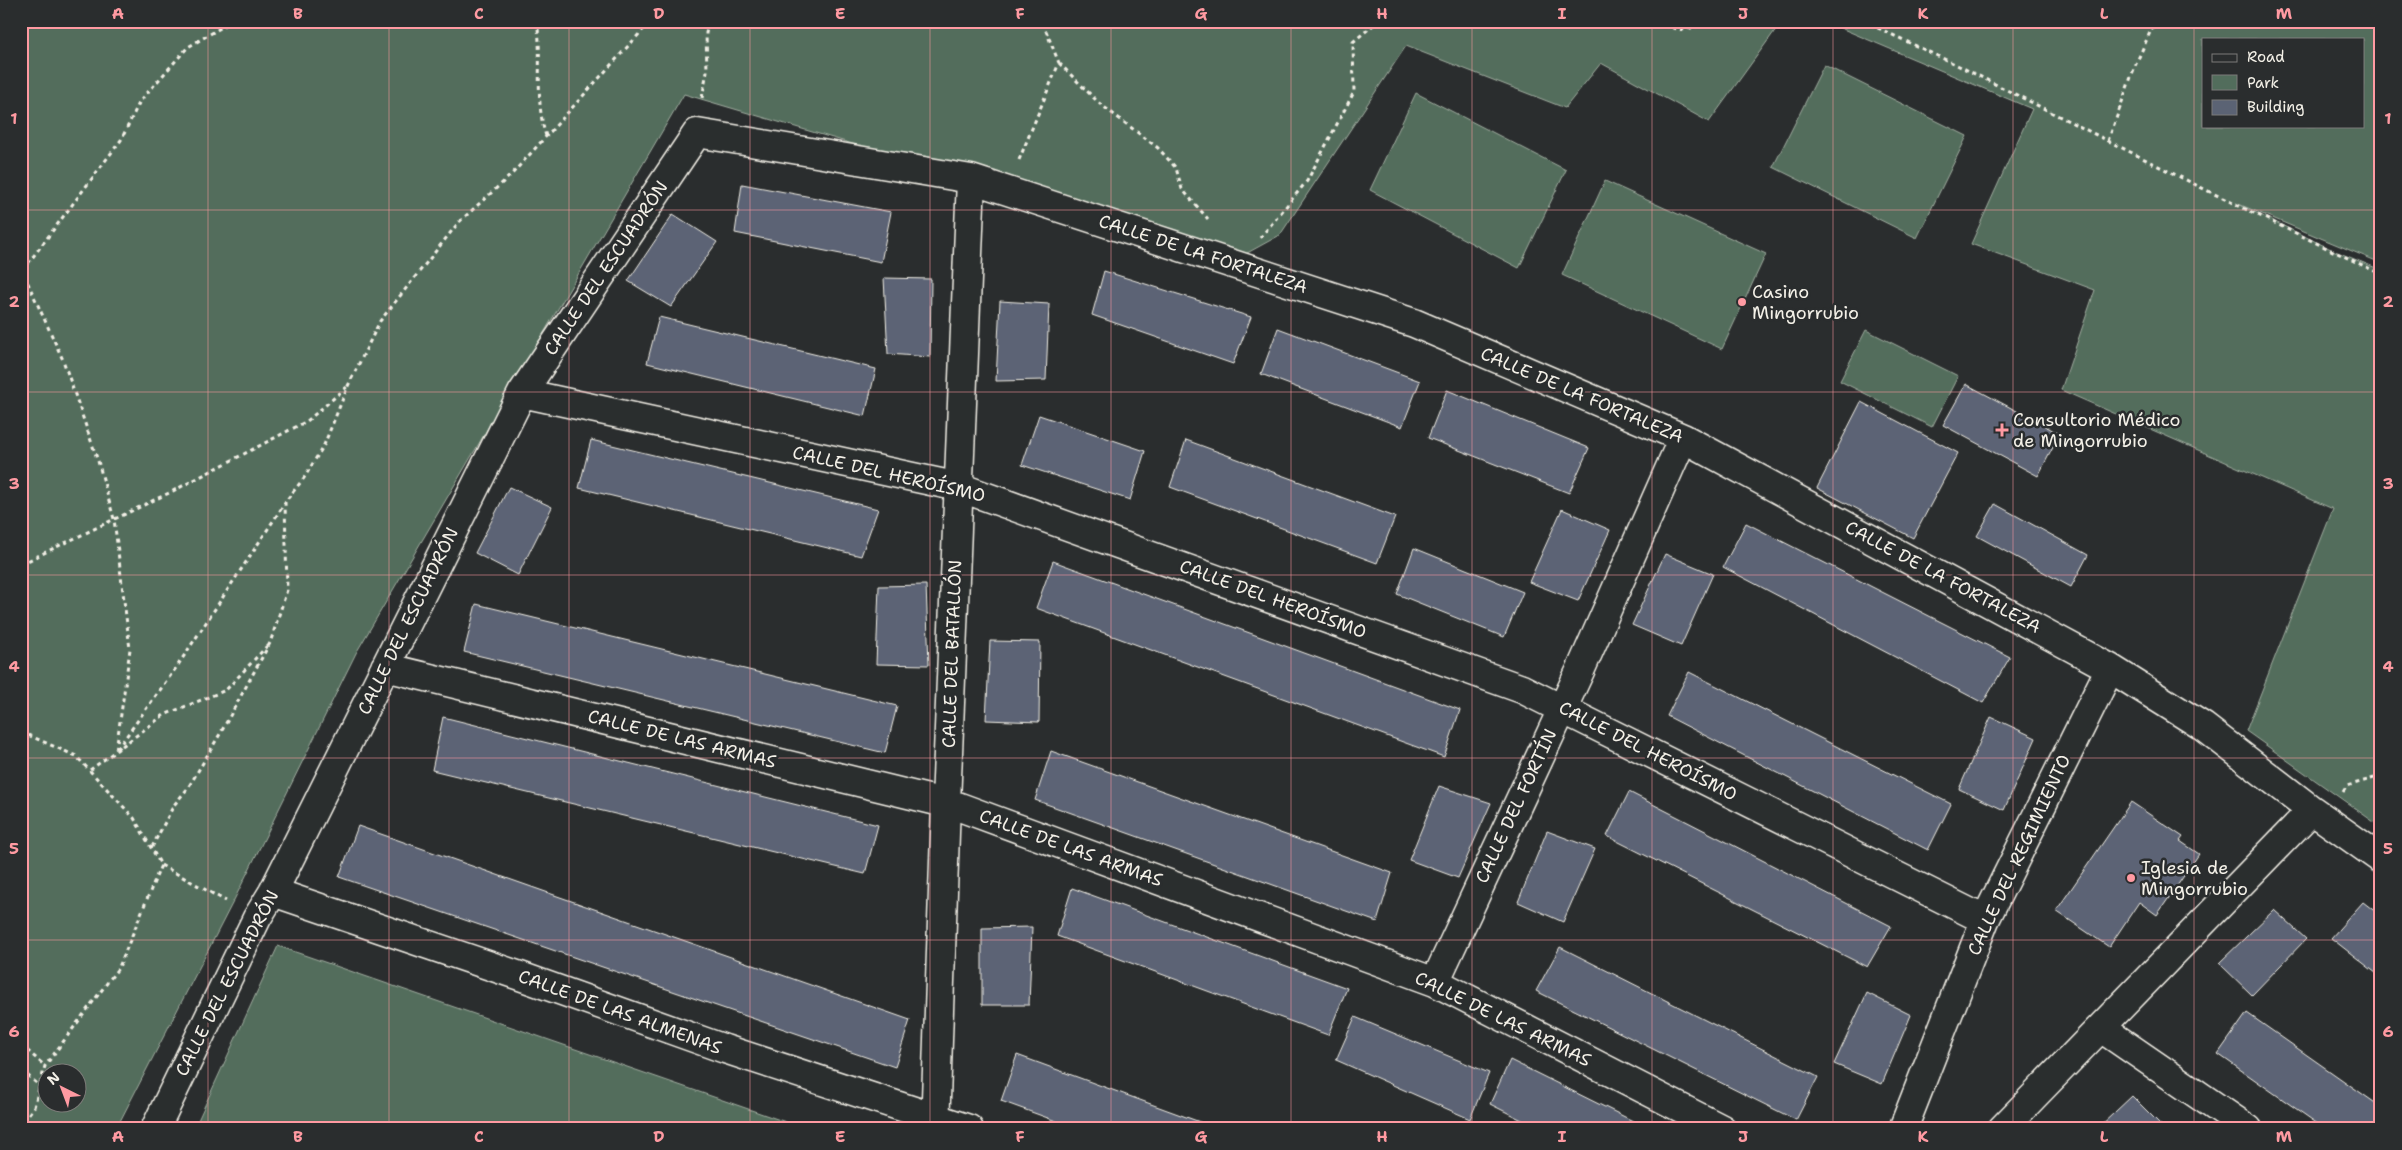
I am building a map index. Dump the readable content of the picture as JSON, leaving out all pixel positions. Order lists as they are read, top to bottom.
{
  "streets": {
    "street": [
      "CALLE DE LA FORTALEZA",
      "CALLE DEL ESCUADRÓN",
      "CALLE DEL HEROÍSMO",
      "CALLE DEL BATALLÓN",
      "CALLE DE LAS ARMAS",
      "CALLE DEL FORTÍN",
      "CALLE DEL REGIMIENTO",
      "CALLE DE LAS ALMENAS"
    ]
  },
  "crossings": [
    ["CALLE DE LA FORTALEZA", "CALLE DEL ESCUADRÓN"],
    ["CALLE DE LA FORTALEZA", "CALLE DEL BATALLÓN"],
    ["CALLE DE LA FORTALEZA", "CALLE DEL FORTÍN"],
    ["CALLE DE LA FORTALEZA", "CALLE DEL REGIMIENTO"],
    ["CALLE DEL ESCUADRÓN", "CALLE DEL HEROÍSMO"],
    ["CALLE DEL ESCUADRÓN", "CALLE DE LAS ARMAS"],
    ["CALLE DEL ESCUADRÓN", "CALLE DE LAS ALMENAS"],
    ["CALLE DEL HEROÍSMO", "CALLE DEL BATALLÓN"],
    ["CALLE DEL HEROÍSMO", "CALLE DEL FORTÍN"],
    ["CALLE DEL HEROÍSMO", "CALLE DEL REGIMIENTO"],
    ["CALLE DEL BATALLÓN", "CALLE DE LAS ARMAS"],
    ["CALLE DEL BATALLÓN", "CALLE DE LAS ALMENAS"],
    ["CALLE DE LAS ARMAS", "CALLE DEL FORTÍN"]
  ],
  "places": {
    "other": ["Casino Mingorrubio", "Iglesia de Mingorrubio"],
    "health": ["Consultorio Médico de Mingorrubio"]
  },
  "legend": ["Road", "Park", "Building"],
  "north": "top left",
  "grid": {
    "columns": [
      "A",
      "B",
      "C",
      "D",
      "E",
      "F",
      "G",
      "H",
      "I",
      "J",
      "K",
      "L",
      "M"
    ],
    "rows": [
      "1",
      "2",
      "3",
      "4",
      "5",
      "6"
    ]
  }
}
